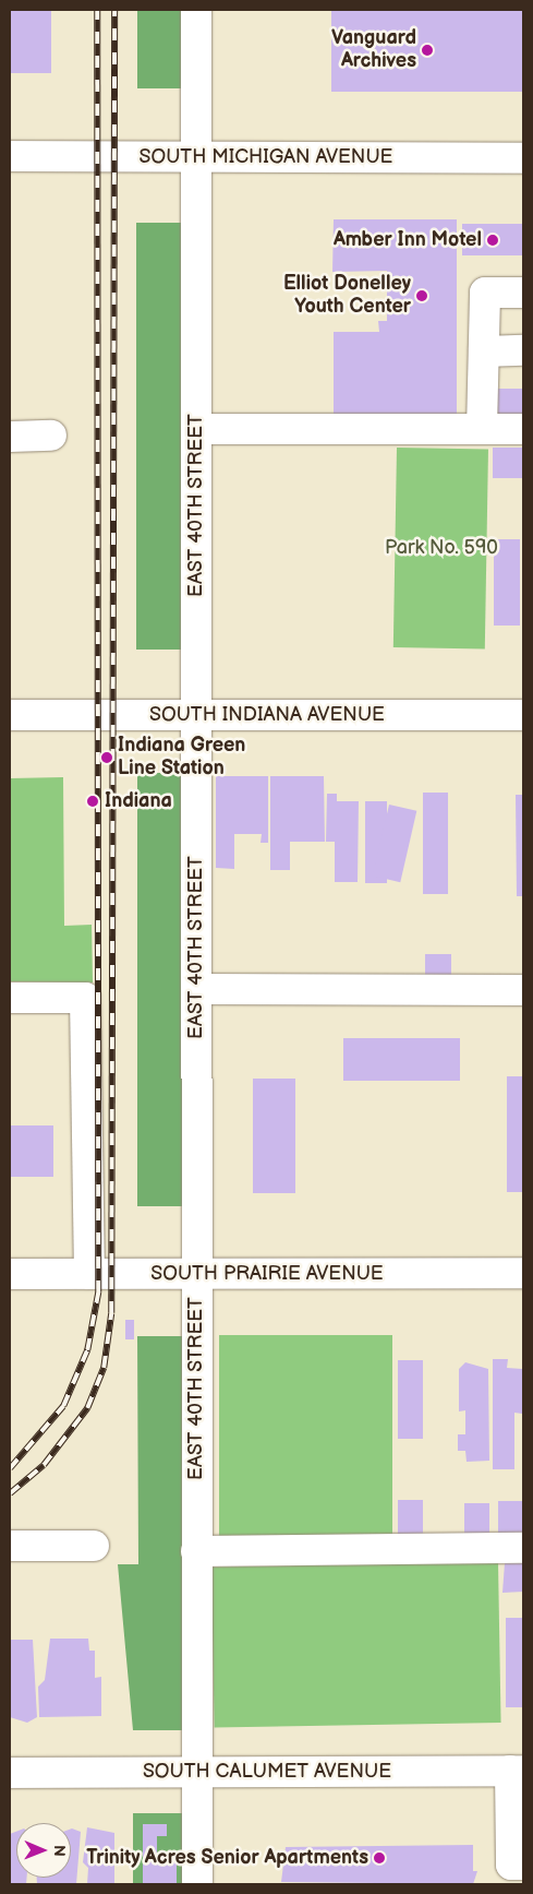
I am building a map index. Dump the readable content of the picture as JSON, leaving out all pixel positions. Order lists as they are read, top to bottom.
{
  "streets": {
    "street": [
      "SOUTH MICHIGAN AVENUE",
      "EAST 40TH STREET",
      "SOUTH INDIANA AVENUE",
      "SOUTH PRAIRIE AVENUE",
      "SOUTH CALUMET AVENUE"
    ]
  },
  "crossings": [
    ["SOUTH MICHIGAN AVENUE", "EAST 40TH STREET"],
    ["EAST 40TH STREET", "SOUTH INDIANA AVENUE"],
    ["EAST 40TH STREET", "SOUTH PRAIRIE AVENUE"],
    ["EAST 40TH STREET", "SOUTH CALUMET AVENUE"]
  ],
  "parks": ["Park No. 590"],
  "places": [
    "Vanguard Archives",
    "Amber Inn Motel",
    "Elliot Donelley Youth Center",
    "Indiana Green Line Station",
    "Indiana",
    "Trinity Acres Senior Apartments"
  ],
  "north": "right"
}
